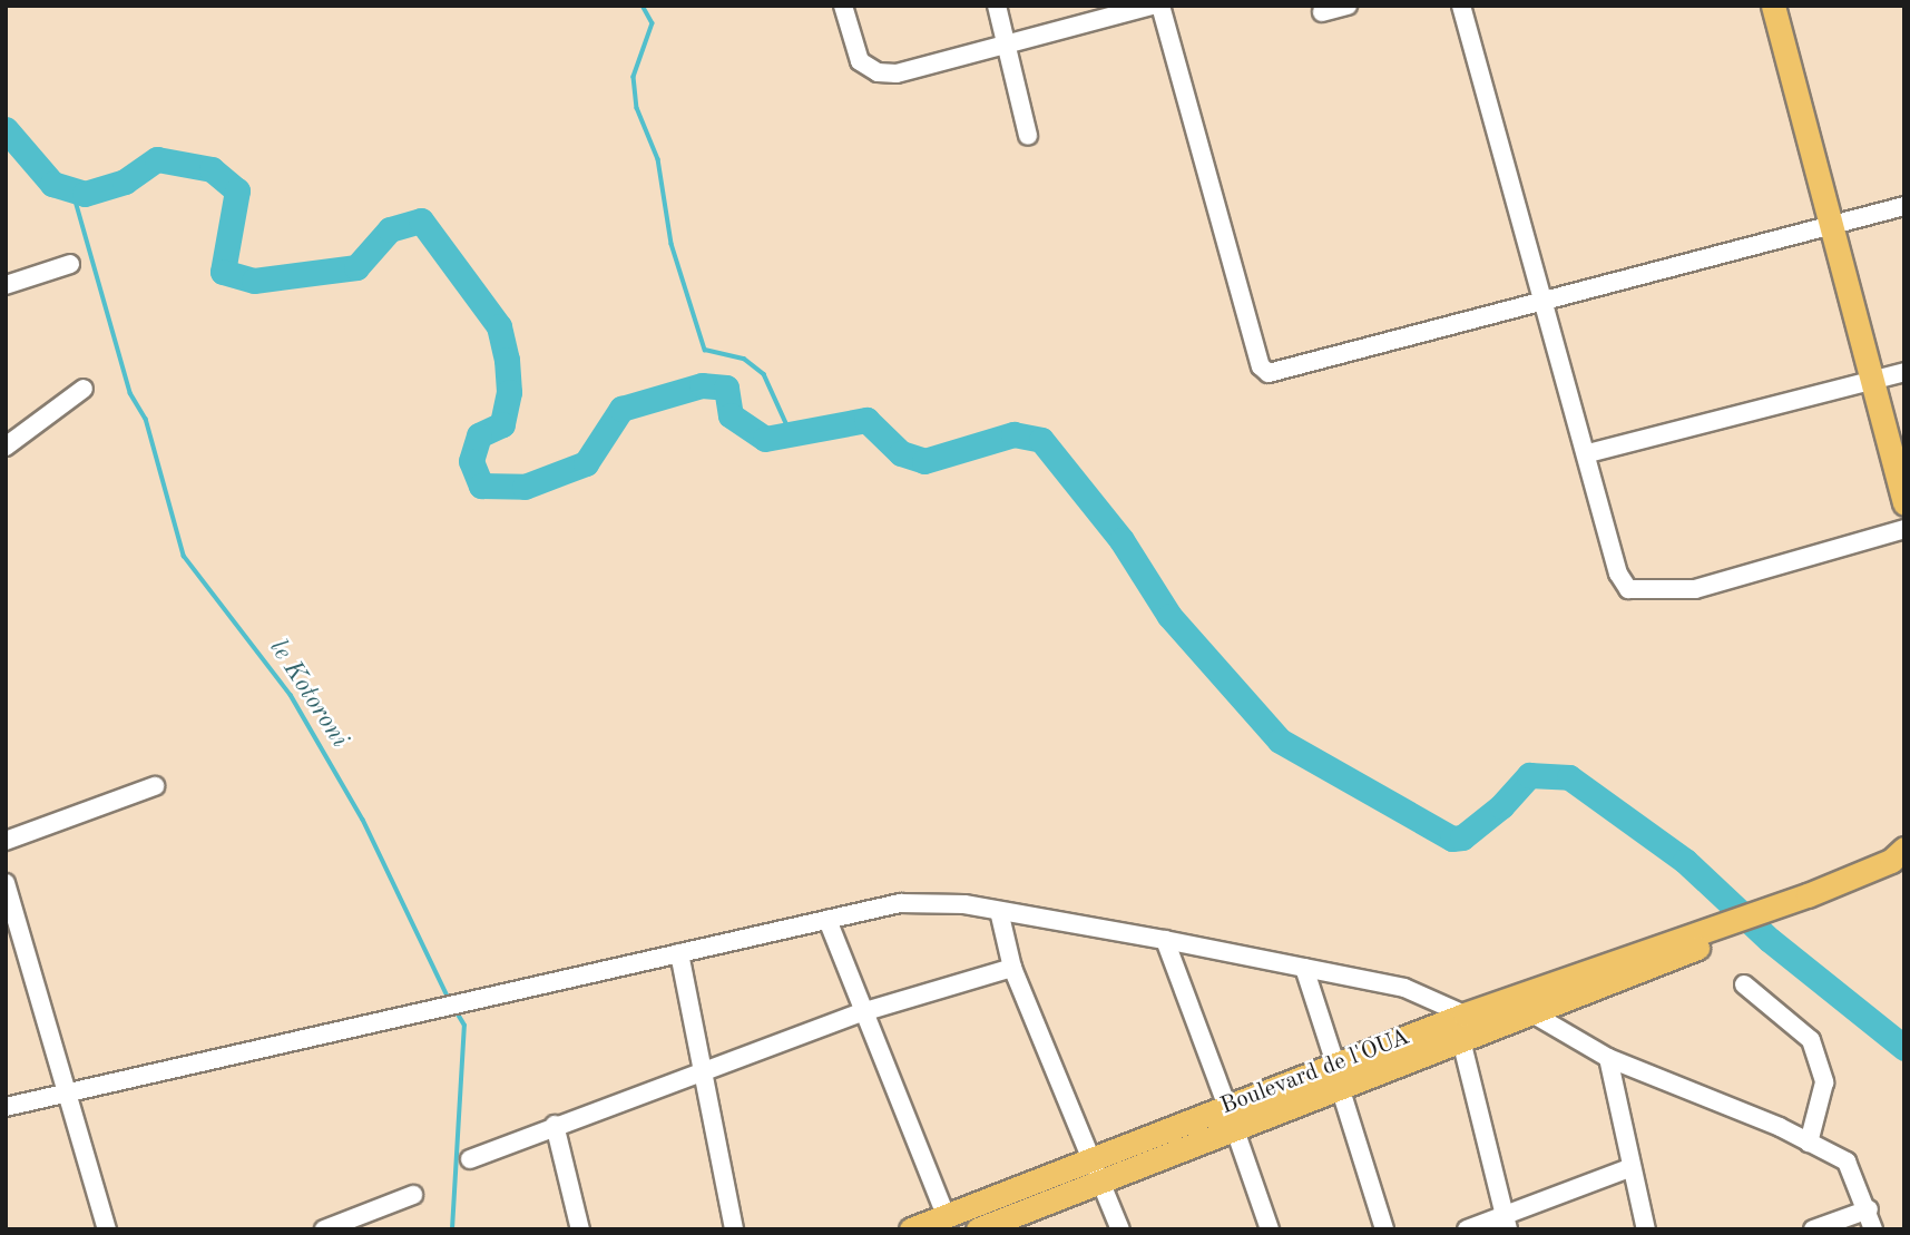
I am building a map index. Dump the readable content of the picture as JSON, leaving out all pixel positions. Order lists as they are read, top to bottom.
{
  "streets": {
    "main road": ["Boulevard de l'OUA"]
  },
  "water": ["le Kotoroni"]
}
